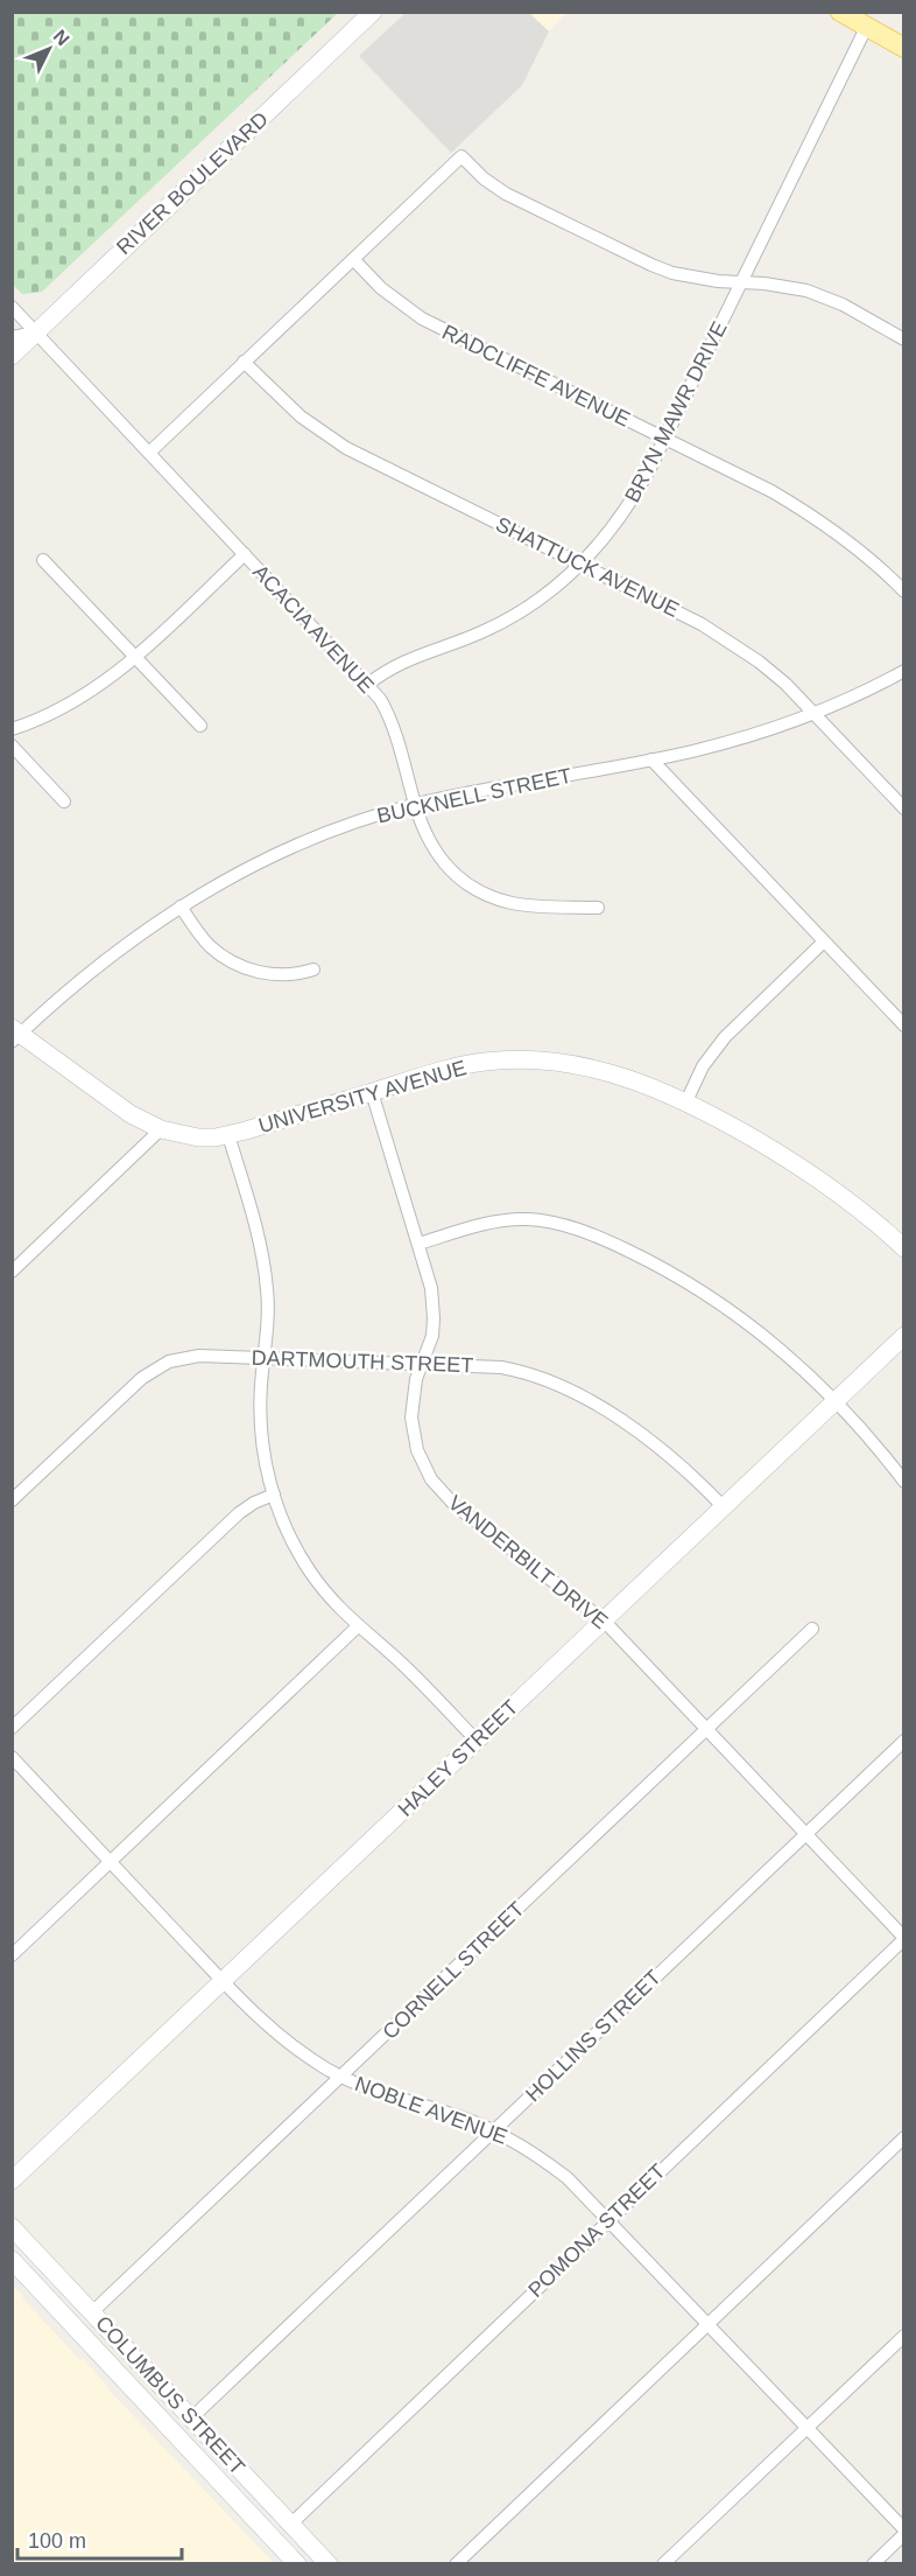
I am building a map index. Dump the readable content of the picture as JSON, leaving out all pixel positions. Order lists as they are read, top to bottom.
{
  "streets": {
    "street": [
      "RIVER BOULEVARD",
      "RADCLIFFE AVENUE",
      "BRYN MAWR DRIVE",
      "SHATTUCK AVENUE",
      "ACACIA AVENUE",
      "BUCKNELL STREET",
      "UNIVERSITY AVENUE",
      "DARTMOUTH STREET",
      "VANDERBILT DRIVE",
      "HALEY STREET",
      "CORNELL STREET",
      "HOLLINS STREET",
      "NOBLE AVENUE",
      "POMONA STREET",
      "COLUMBUS STREET"
    ]
  },
  "crossings": [
    ["RIVER BOULEVARD", "ACACIA AVENUE"],
    ["RADCLIFFE AVENUE", "BRYN MAWR DRIVE"],
    ["BRYN MAWR DRIVE", "SHATTUCK AVENUE"],
    ["BRYN MAWR DRIVE", "ACACIA AVENUE"],
    ["SHATTUCK AVENUE", "BUCKNELL STREET"],
    ["ACACIA AVENUE", "BUCKNELL STREET"],
    ["BUCKNELL STREET", "UNIVERSITY AVENUE"],
    ["UNIVERSITY AVENUE", "VANDERBILT DRIVE"],
    ["DARTMOUTH STREET", "VANDERBILT DRIVE"],
    ["DARTMOUTH STREET", "HALEY STREET"],
    ["VANDERBILT DRIVE", "HALEY STREET"],
    ["VANDERBILT DRIVE", "CORNELL STREET"],
    ["VANDERBILT DRIVE", "HOLLINS STREET"],
    ["VANDERBILT DRIVE", "POMONA STREET"],
    ["HALEY STREET", "NOBLE AVENUE"],
    ["CORNELL STREET", "NOBLE AVENUE"],
    ["CORNELL STREET", "COLUMBUS STREET"],
    ["HOLLINS STREET", "NOBLE AVENUE"],
    ["HOLLINS STREET", "COLUMBUS STREET"],
    ["NOBLE AVENUE", "POMONA STREET"],
    ["POMONA STREET", "COLUMBUS STREET"]
  ],
  "scale_bar": "100 m",
  "north": "top right"
}
